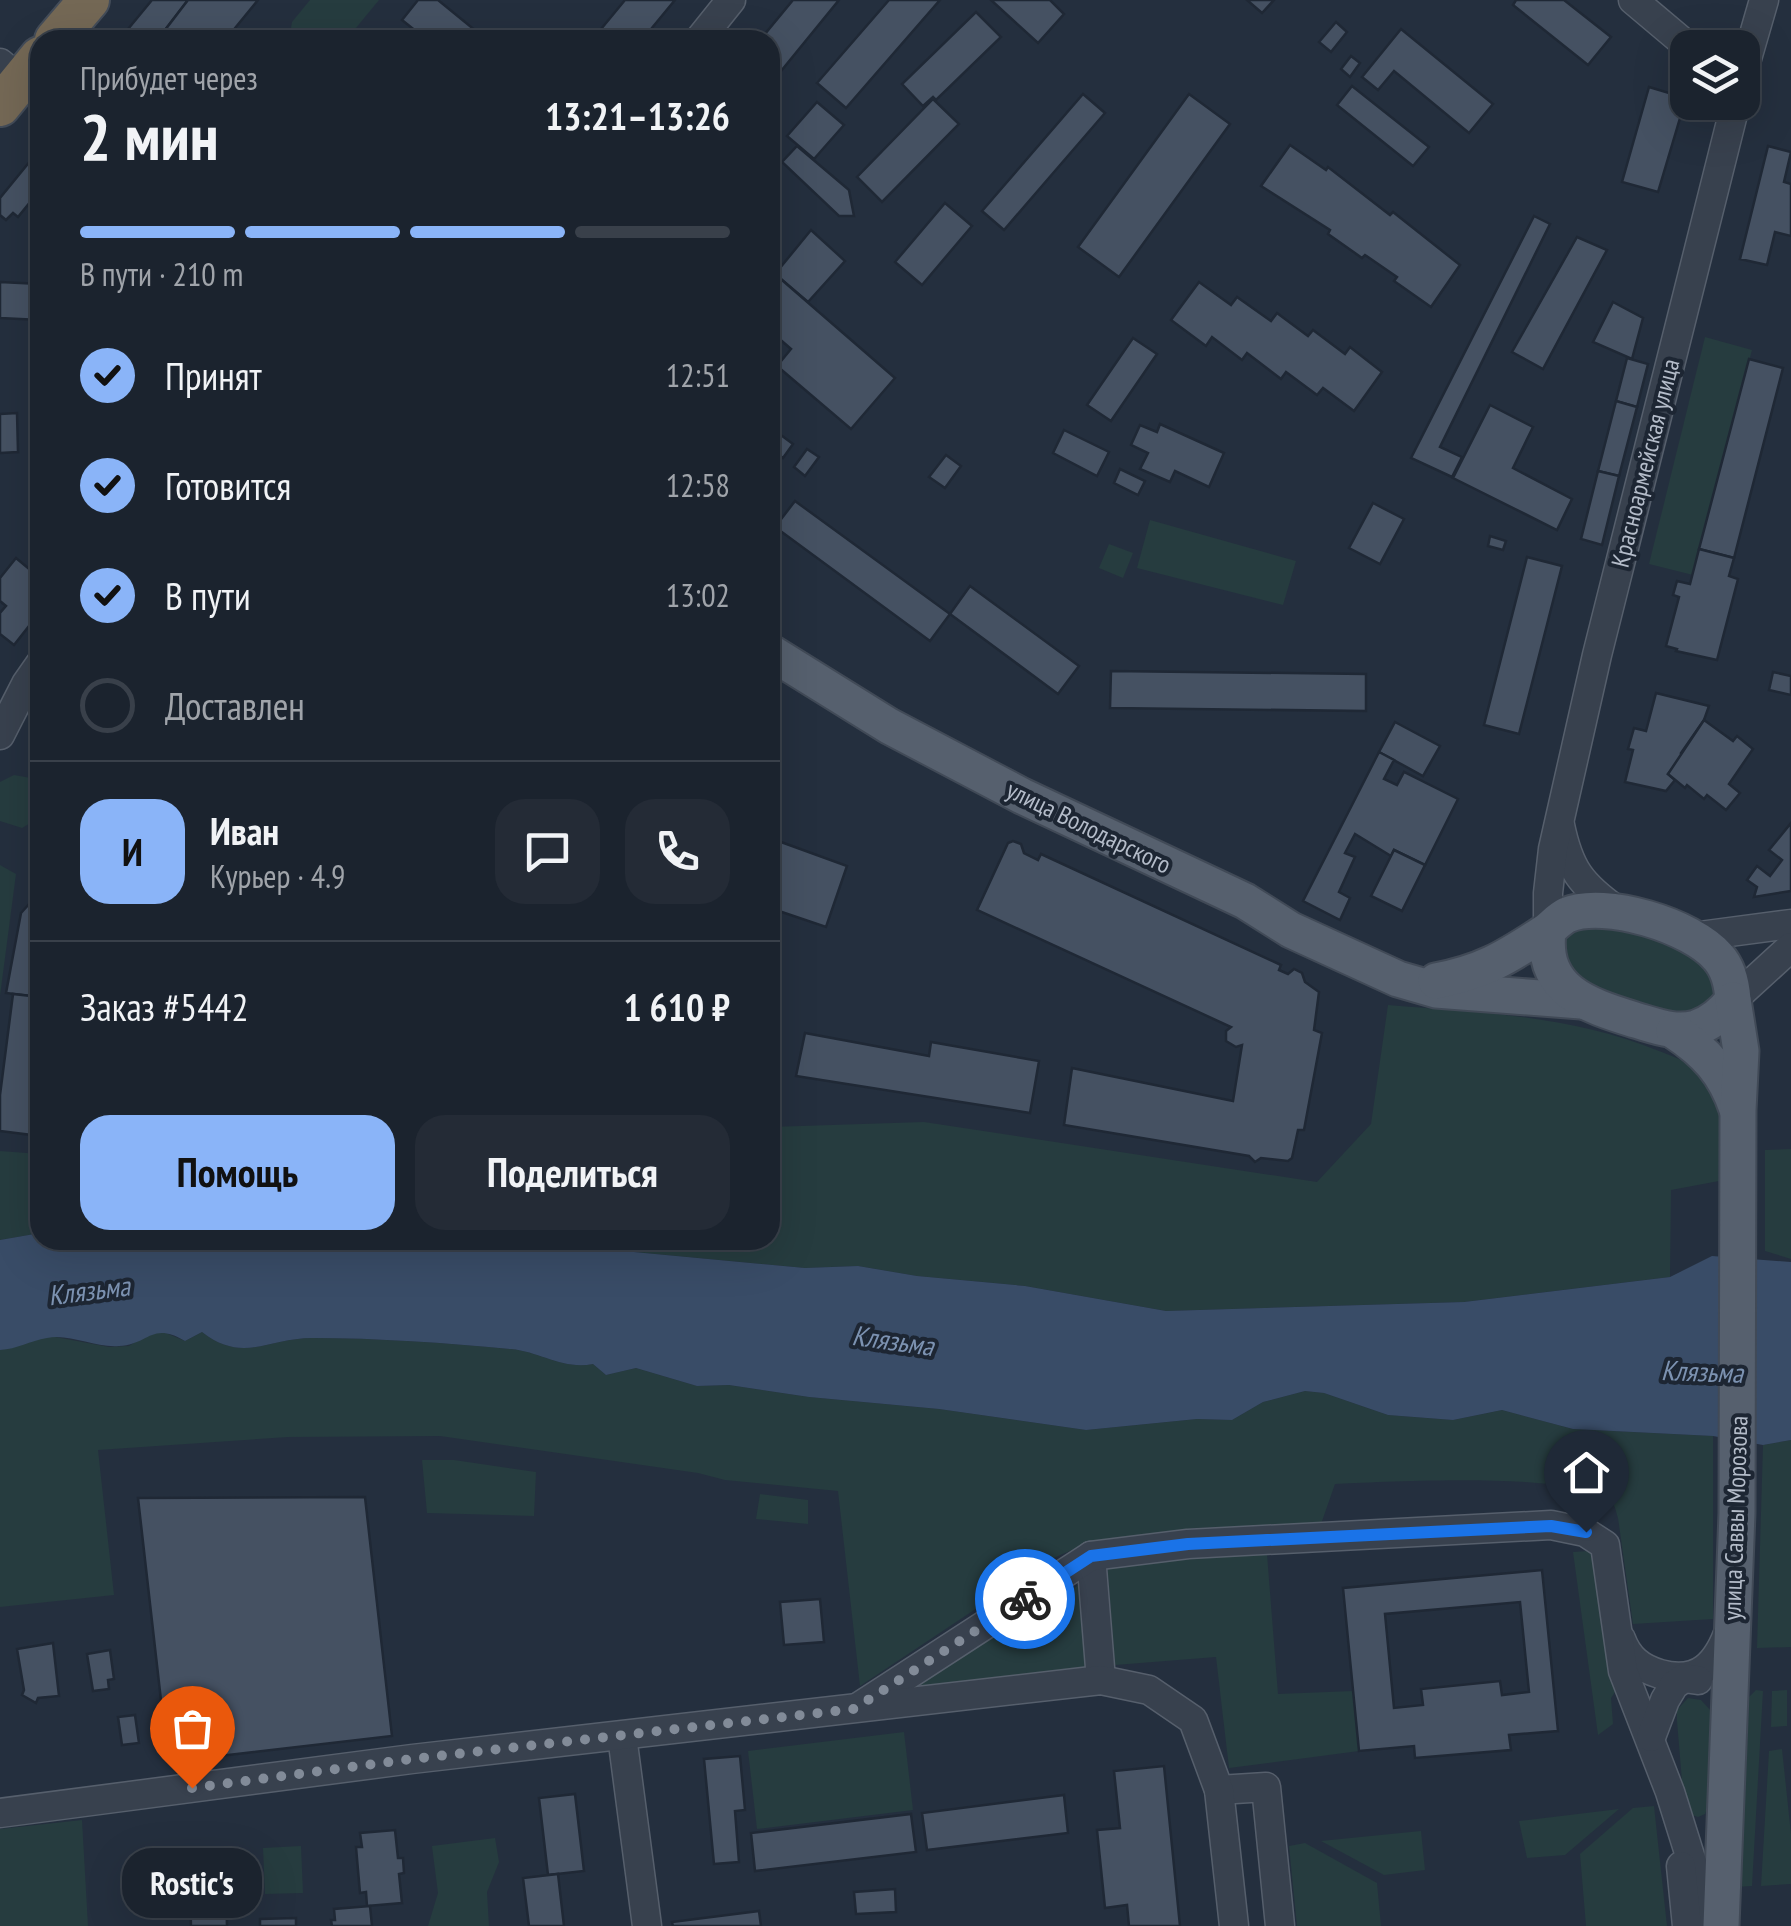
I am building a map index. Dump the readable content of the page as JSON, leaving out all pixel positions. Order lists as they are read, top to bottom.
{
  "streets": {
    "main road": ["улица Володарского", "улица Саввы Морозова"],
    "street": ["Красноармейская улица"]
  },
  "crossings": [
    ["улица Володарского", "улица Саввы Морозова"]
  ],
  "water": ["Клязьма"],
  "places": ["Rostic's"],
  "page": {
    "heading": ["2 мин", "Прибудет через", "13:21–13:26"],
    "panel": [
      "Иван",
      "Курьер · 4.9",
      "Заказ #5442",
      "1 610 ₽"
    ],
    "bar": "В пути · 210 m",
    "list": [
      ["Принят", "12:51"],
      ["Готовится", "12:58"],
      ["В пути", "13:02"],
      "Доставлен"
    ],
    "round": "И",
    "buttons": ["Помощь", "Поделиться"],
    "bubble": "Rostic's"
  }
}
